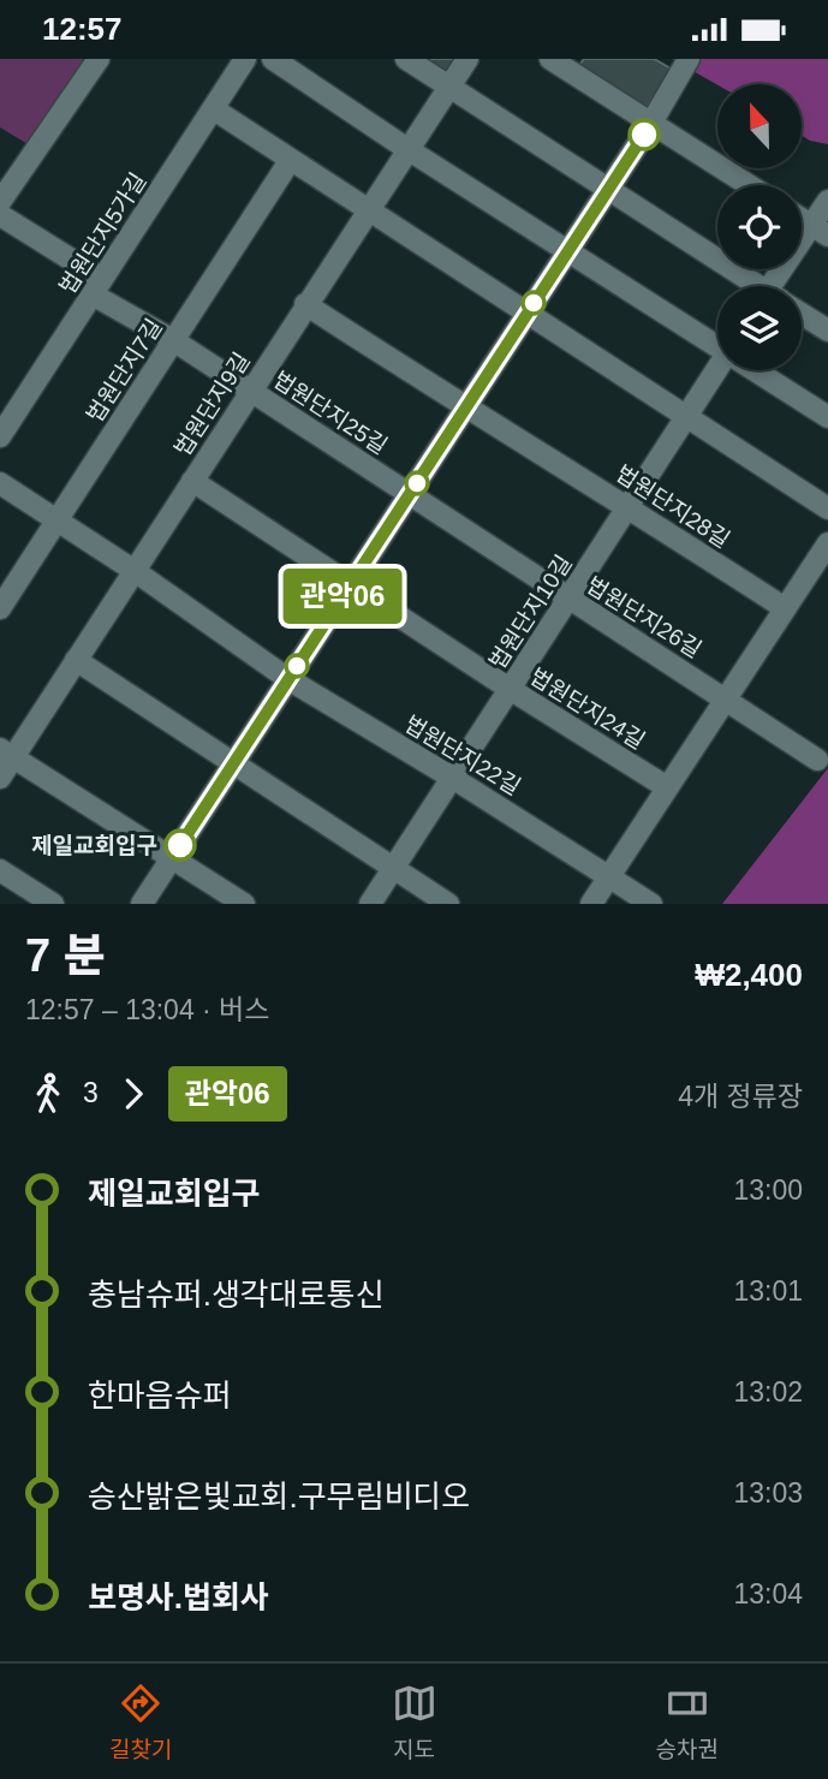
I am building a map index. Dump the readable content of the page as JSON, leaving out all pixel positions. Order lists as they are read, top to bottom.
{
  "streets": {
    "street": [
      "법원단지5가길",
      "법원단지7길",
      "법원단지9길",
      "법원단지25길",
      "법원단지28길",
      "법원단지10길",
      "법원단지26길",
      "법원단지24길",
      "법원단지22길"
    ]
  },
  "crossings": [
    ["법원단지5가길", "법원단지25길"],
    ["법원단지7길", "법원단지25길"],
    ["법원단지7길", "법원단지22길"],
    ["법원단지9길", "법원단지25길"],
    ["법원단지9길", "법원단지28길"],
    ["법원단지9길", "법원단지24길"],
    ["법원단지9길", "법원단지22길"],
    ["법원단지25길", "법원단지26길"],
    ["법원단지28길", "법원단지10길"],
    ["법원단지10길", "법원단지26길"],
    ["법원단지10길", "법원단지24길"],
    ["법원단지10길", "법원단지22길"]
  ],
  "places": ["제일교회입구"],
  "lines": ["bus line 관악06"],
  "north": "top",
  "page": {
    "status": "12:57",
    "on_map": "관악06",
    "heading": ["7 분", "12:57 – 13:04 · 버스", "₩2,400"],
    "legs": ["3", "관악06", "4개 정류장"],
    "list": [
      {
        "name": "제일교회입구",
        "value": "13:00"
      },
      {
        "name": "충남슈퍼.생각대로통신",
        "value": "13:01"
      },
      {
        "name": "한마음슈퍼",
        "value": "13:02"
      },
      {
        "name": "승산밝은빛교회.구무림비디오",
        "value": "13:03"
      },
      {
        "name": "보명사.법회사",
        "value": "13:04"
      }
    ],
    "tabs": ["길찾기", "지도", "승차권"]
  }
}
